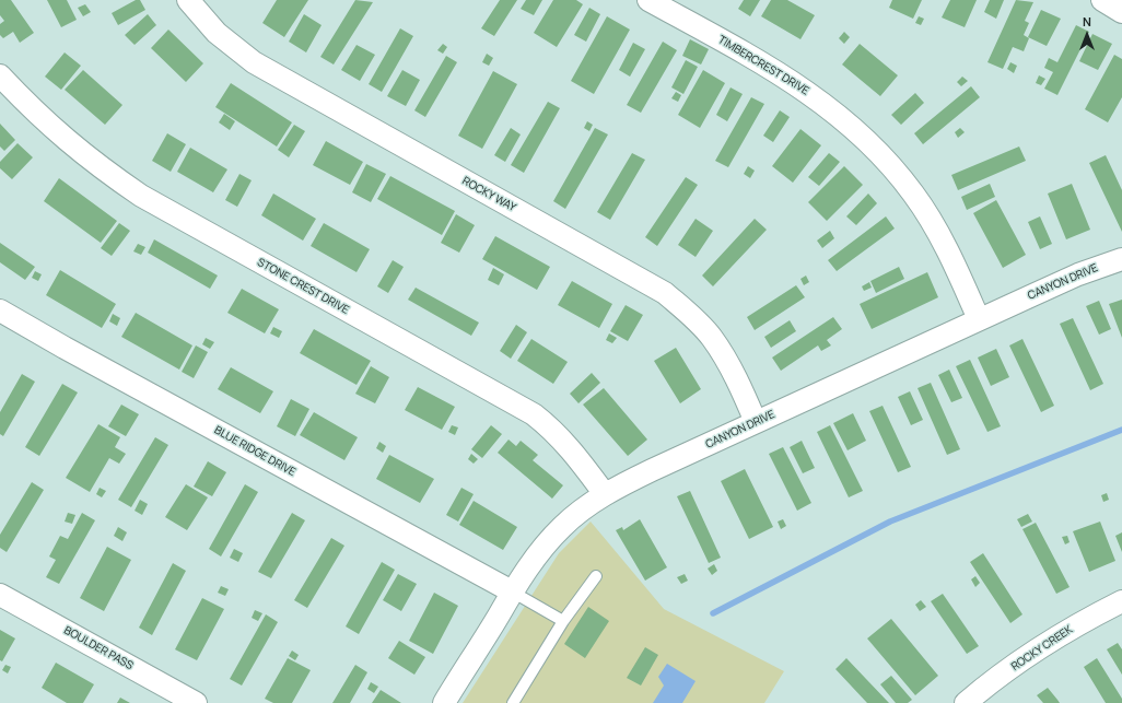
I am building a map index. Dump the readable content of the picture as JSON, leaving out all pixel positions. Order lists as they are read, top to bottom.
{
  "streets": {
    "street": [
      "TIMBERCREST DRIVE",
      "ROCKY WAY",
      "CANYON DRIVE",
      "STONE CREST DRIVE",
      "BLUE RIDGE DRIVE",
      "BOULDER PASS",
      "ROCKY CREEK"
    ]
  },
  "crossings": [
    ["TIMBERCREST DRIVE", "CANYON DRIVE"],
    ["ROCKY WAY", "CANYON DRIVE"],
    ["CANYON DRIVE", "STONE CREST DRIVE"],
    ["CANYON DRIVE", "BLUE RIDGE DRIVE"]
  ],
  "north": "top"
}
